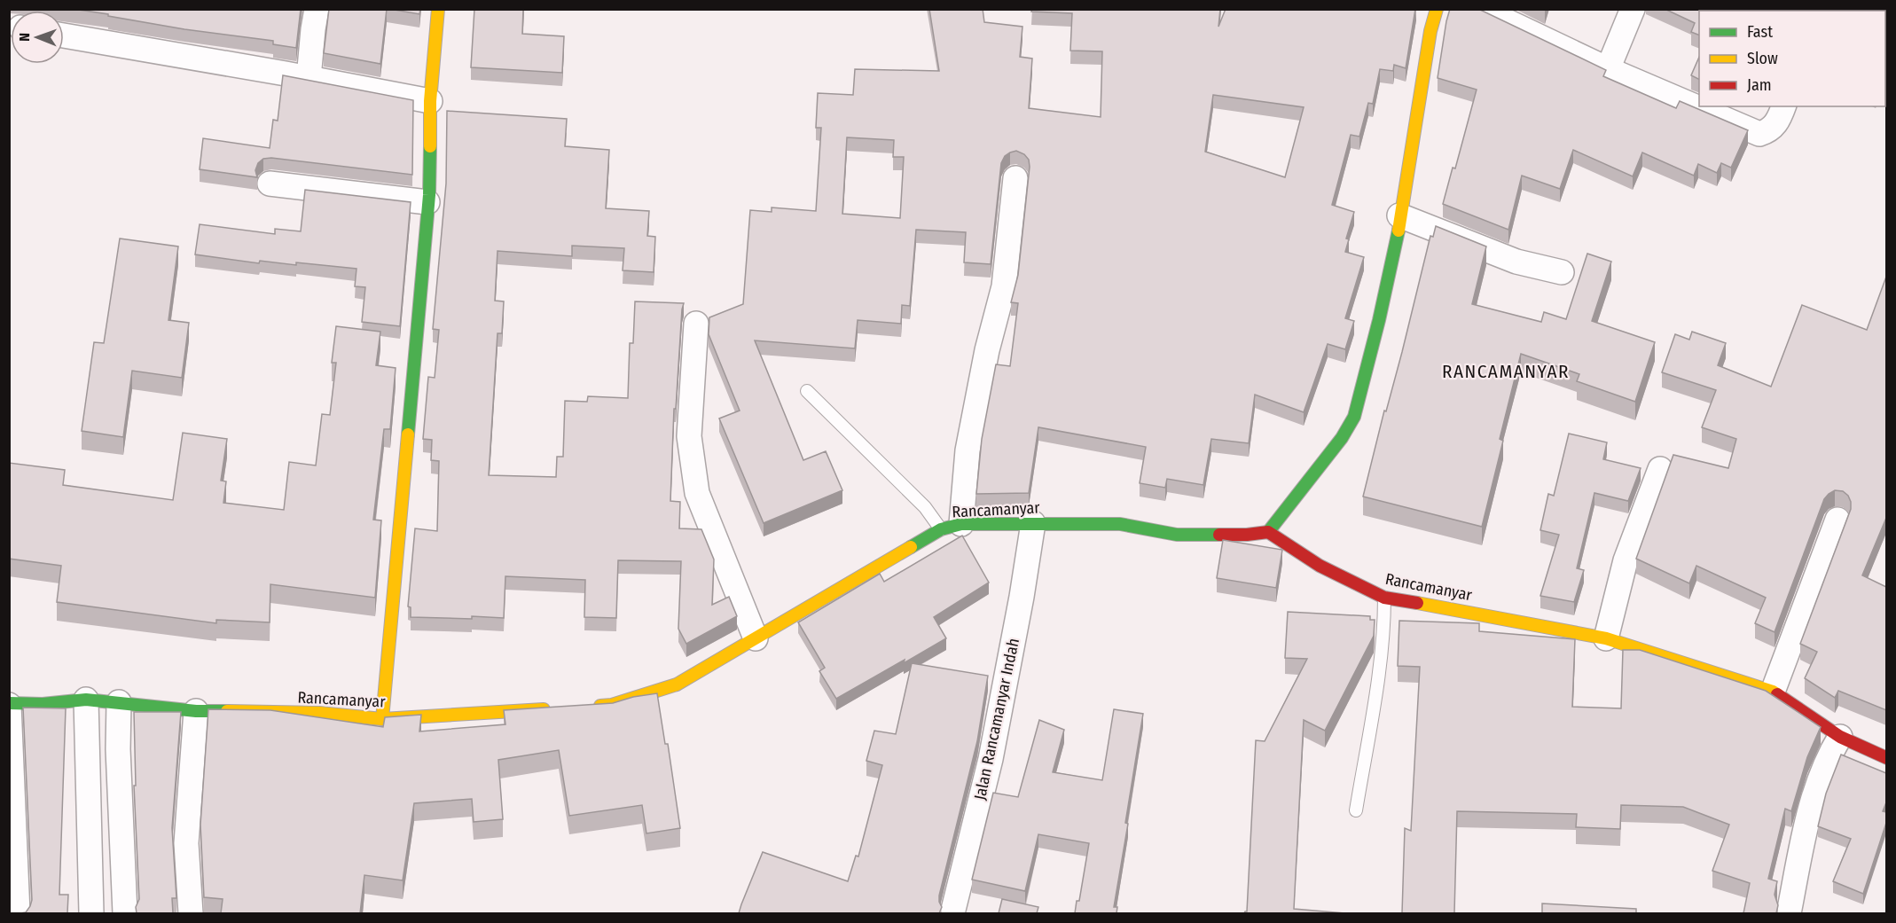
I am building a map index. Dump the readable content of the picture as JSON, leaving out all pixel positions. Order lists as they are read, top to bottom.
{
  "streets": {
    "street": ["Rancamanyar", "Jalan Rancamanyar Indah"]
  },
  "crossings": [
    ["Rancamanyar", "Jalan Rancamanyar Indah"]
  ],
  "districts": ["RANCAMANYAR"],
  "legend": ["Fast", "Slow", "Jam"],
  "north": "left"
}
